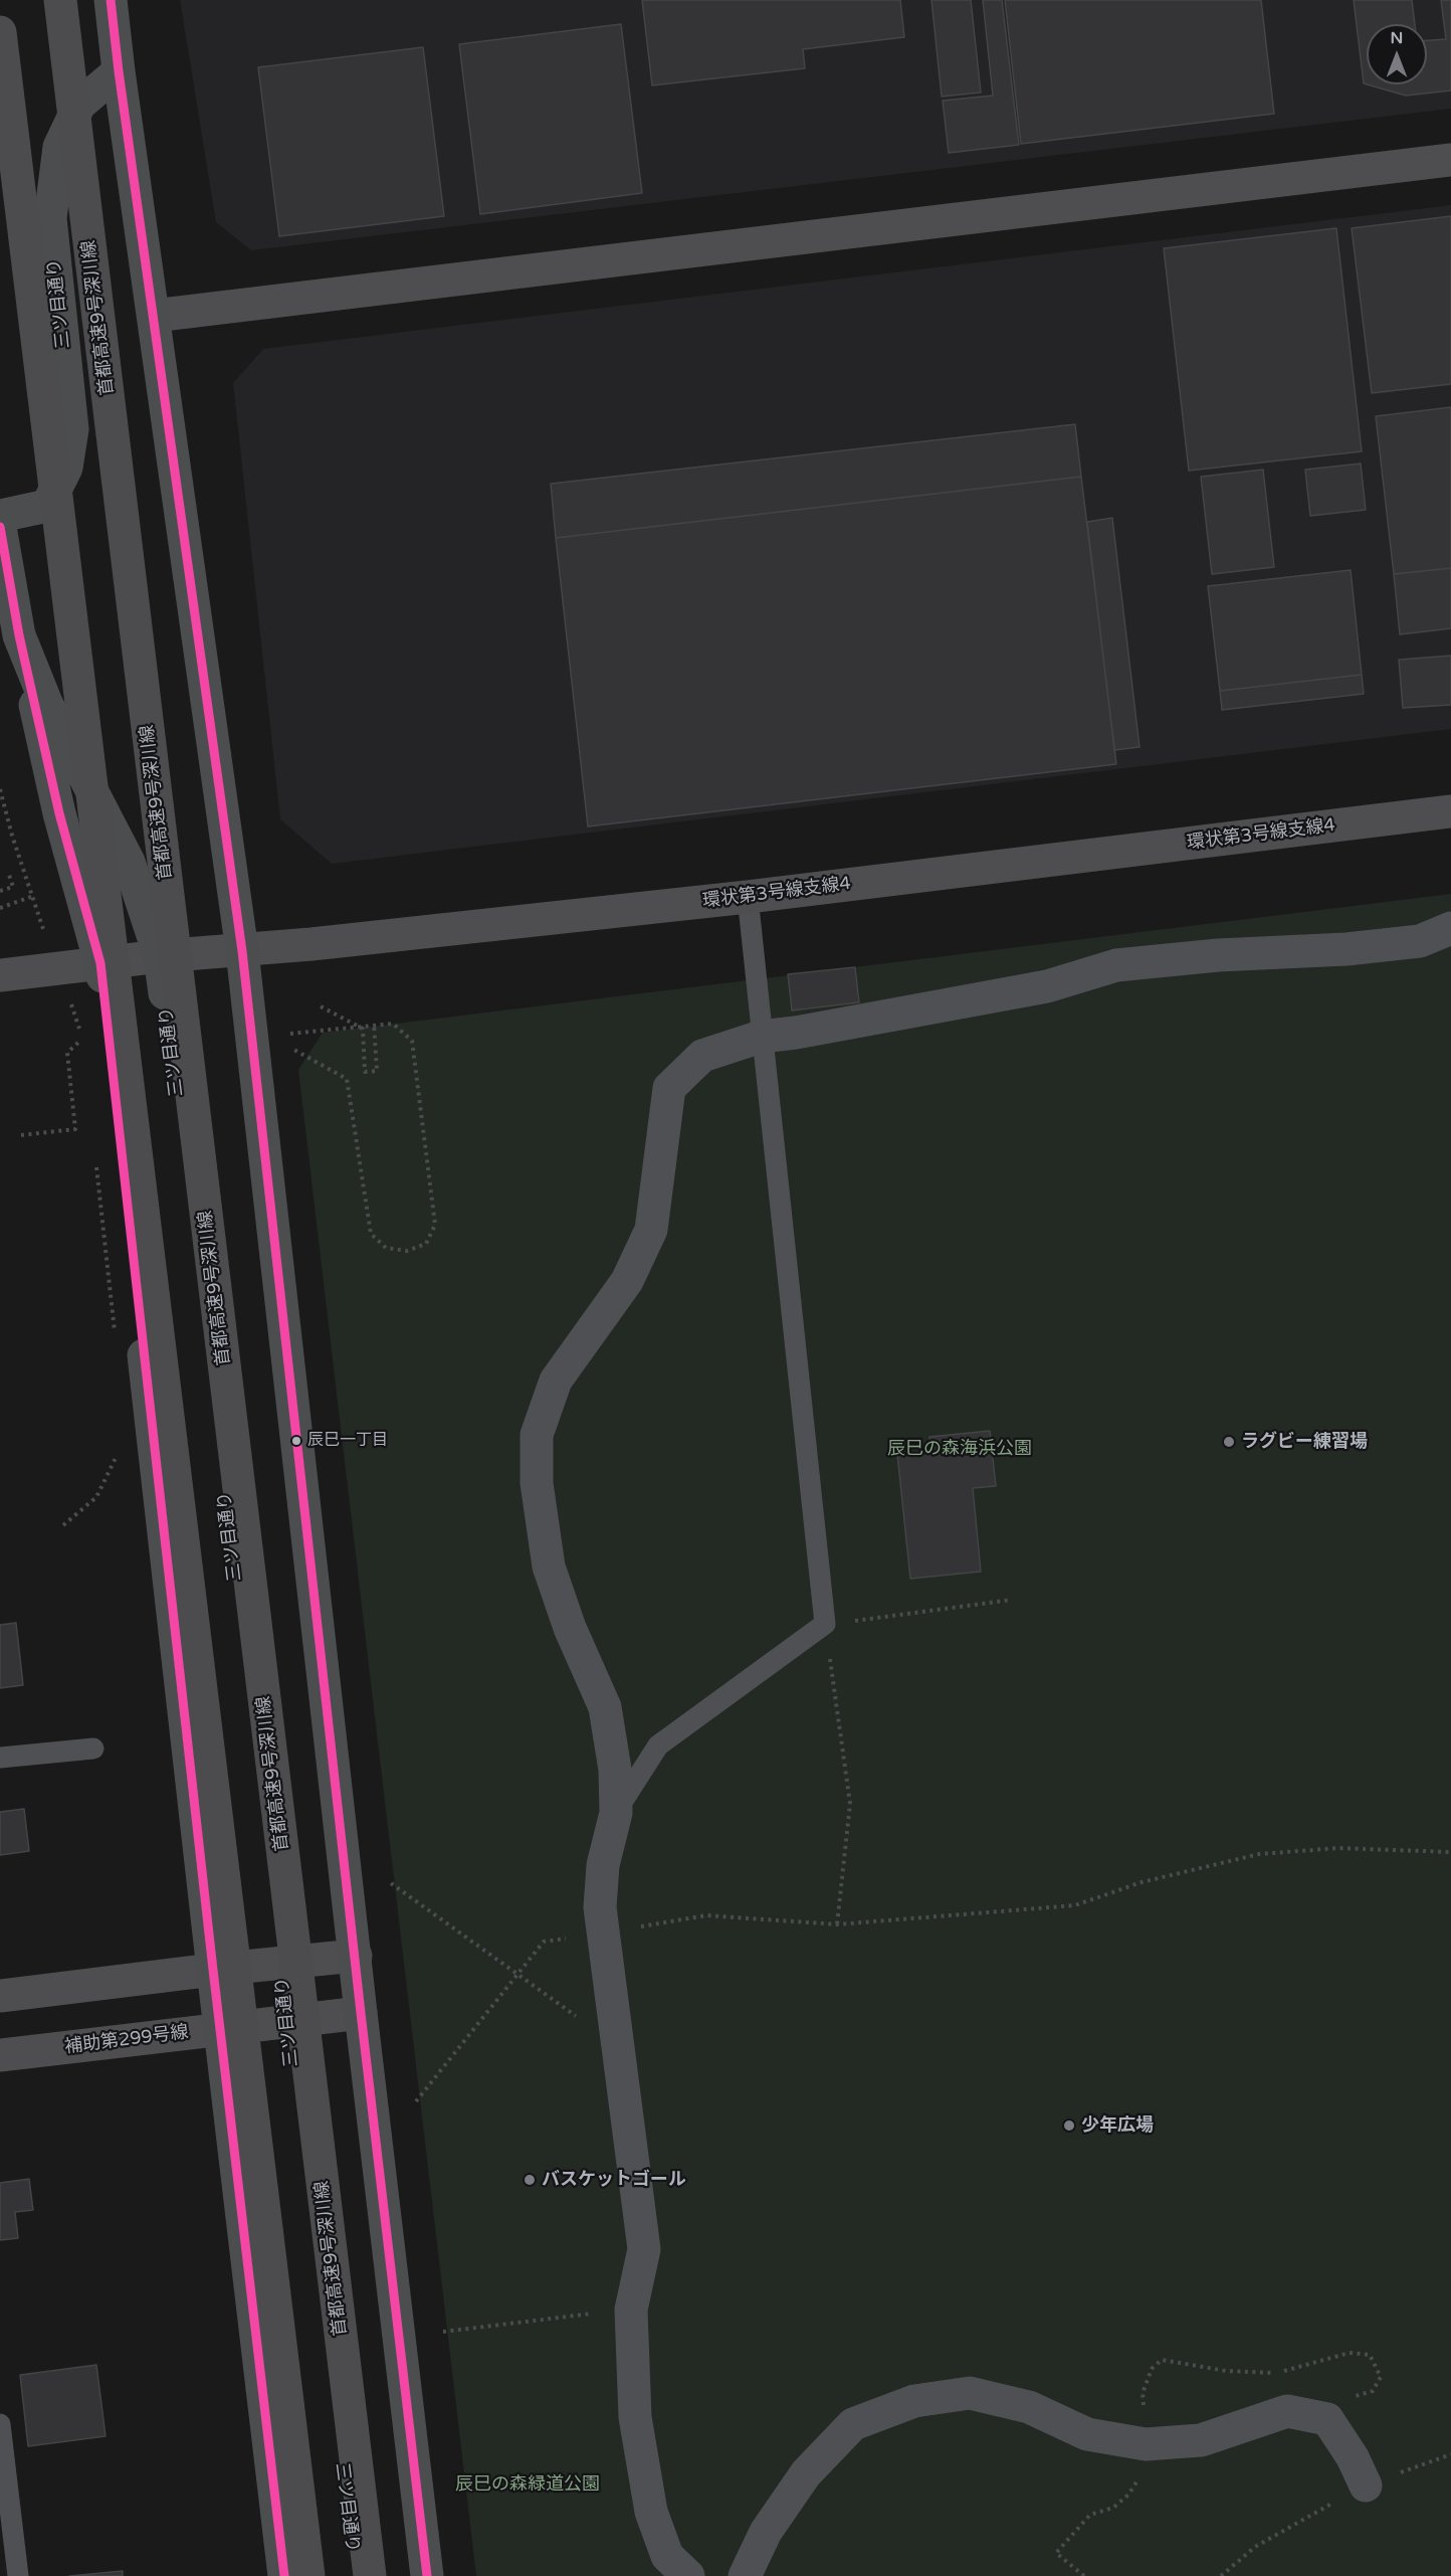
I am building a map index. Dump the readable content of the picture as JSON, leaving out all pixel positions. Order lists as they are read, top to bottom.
{
  "streets": {
    "highway": ["首都高速9号深川線"],
    "main road": ["三ツ目通り"],
    "street": ["環状第3号線支線4", "補助第299号線"]
  },
  "crossings": [
    ["三ツ目通り", "環状第3号線支線4"],
    ["三ツ目通り", "補助第299号線"]
  ],
  "parks": ["辰巳の森海浜公園", "辰巳の森緑道公園"],
  "places": [
    "辰巳一丁目",
    "ラグビー練習場",
    "少年広場",
    "バスケットゴール"
  ],
  "north": "top"
}
